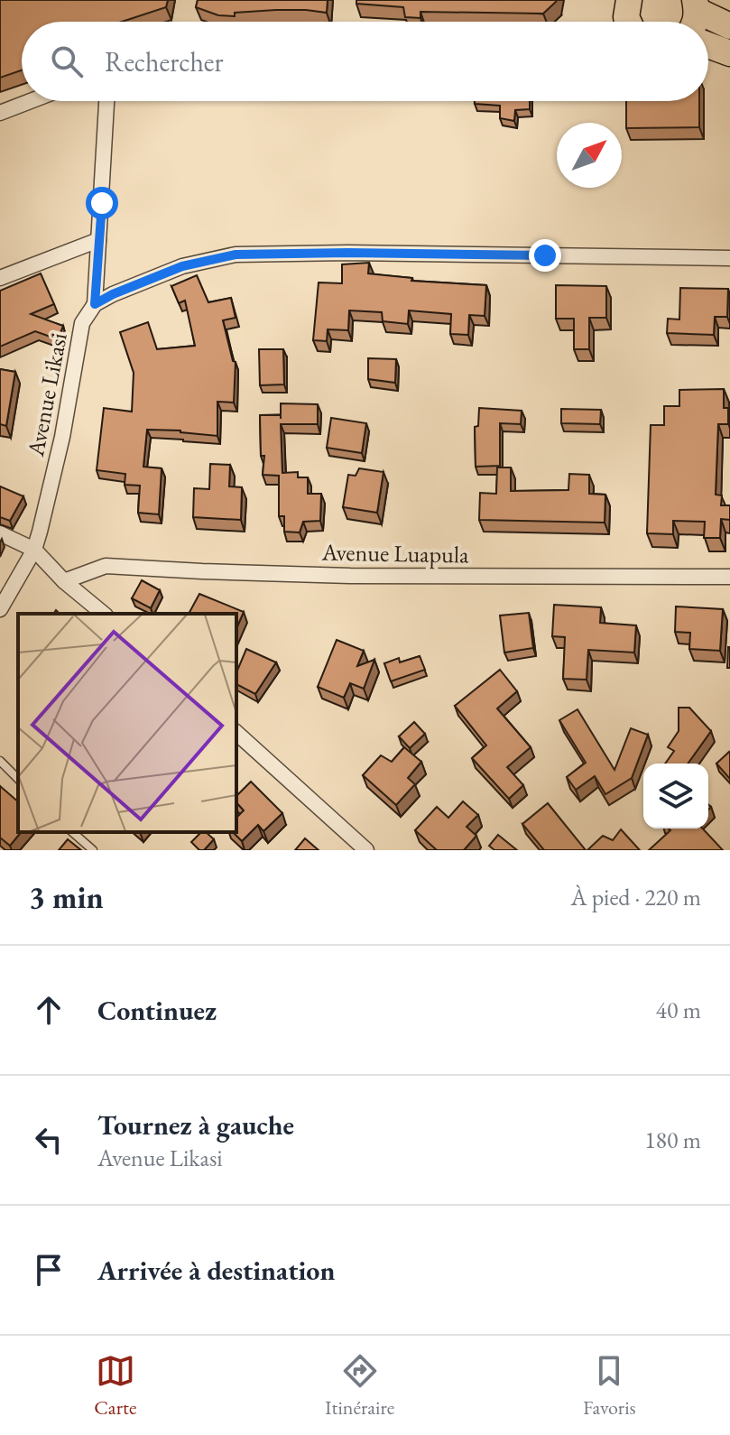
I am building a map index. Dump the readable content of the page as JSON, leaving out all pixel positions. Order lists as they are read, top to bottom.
{
  "streets": {
    "street": ["Avenue Likasi", "Avenue Luapula"]
  },
  "north": "top right",
  "page": {
    "search": "Rechercher",
    "heading": ["3 min", "À pied · 220 m"],
    "list": [
      ["Continuez", "40 m"],
      ["Tournez à gauche", "Avenue Likasi", "180 m"],
      "Arrivée à destination"
    ],
    "nav": ["Carte", "Itinéraire", "Favoris"]
  }
}
